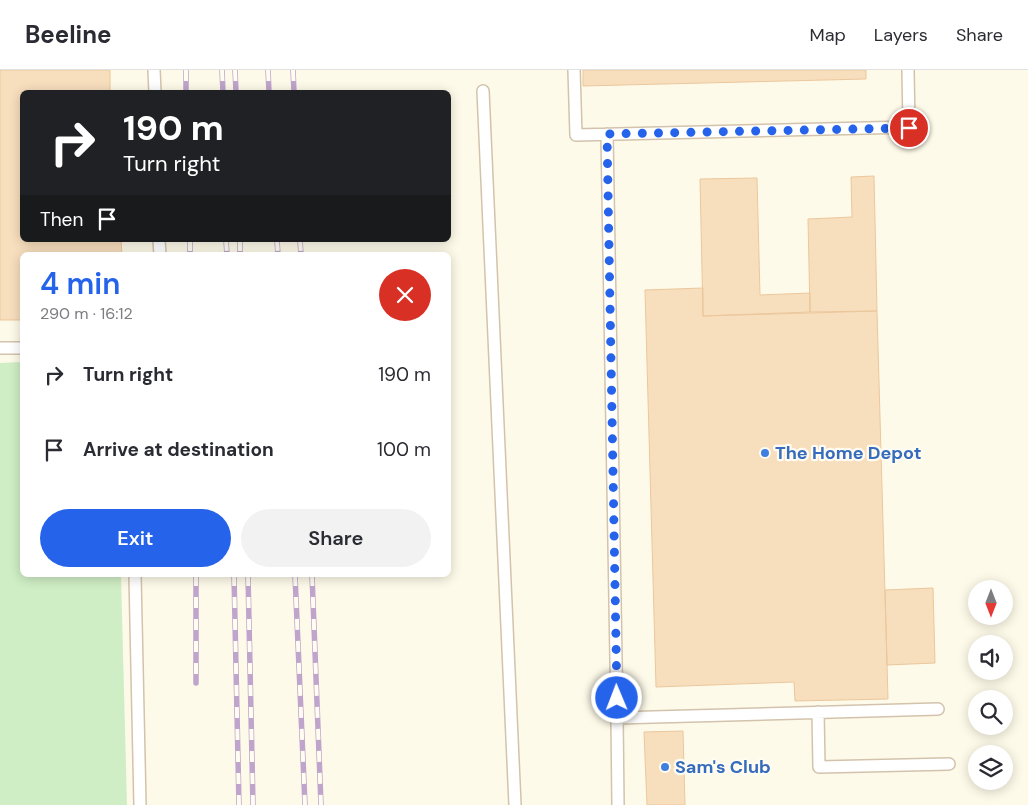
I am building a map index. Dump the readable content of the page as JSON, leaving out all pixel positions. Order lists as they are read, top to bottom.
{
  "places": ["The Home Depot", "Sam's Club"],
  "north": "bottom",
  "page": {
    "header": "Beeline",
    "nav": ["Map", "Layers", "Share"],
    "turn": ["190 m", "Turn right"],
    "then": "Then",
    "heading": ["4 min", "290 m · 16:12"],
    "list": [
      {
        "name": "Turn right",
        "value": "190 m"
      },
      {
        "name": "Arrive at destination",
        "value": "100 m"
      }
    ],
    "buttons": ["Exit", "Share"]
  }
}
